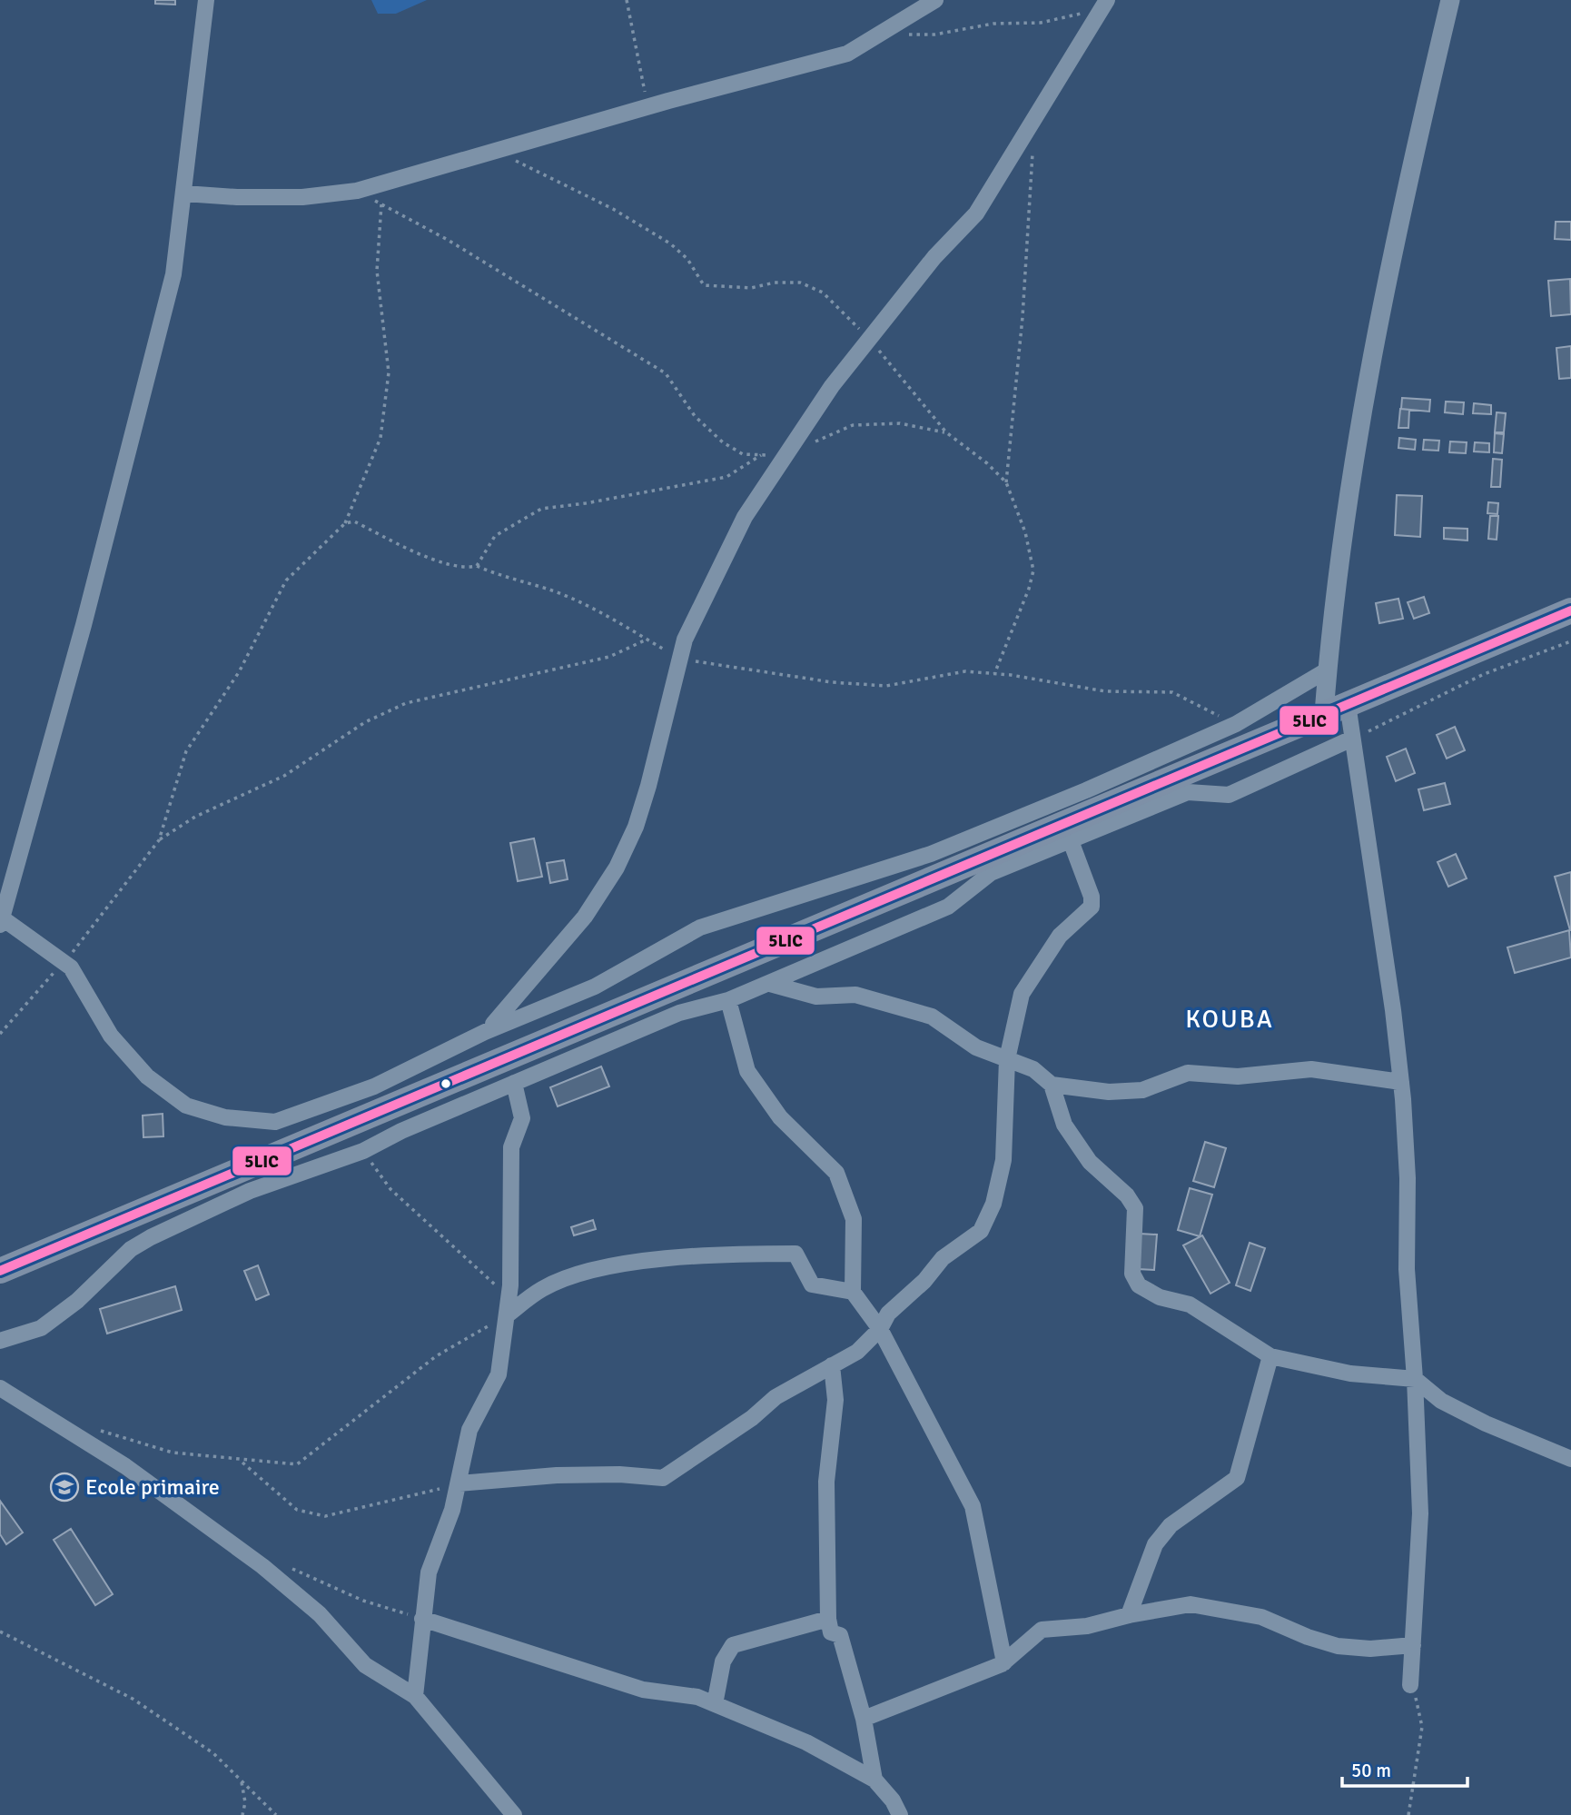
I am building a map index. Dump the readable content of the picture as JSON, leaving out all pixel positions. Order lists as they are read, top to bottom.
{
  "districts": ["KOUBA"],
  "places": {
    "school or university": ["Ecole primaire"]
  },
  "lines": ["transit line 5LIC"],
  "scale_bar": "50 m"
}
